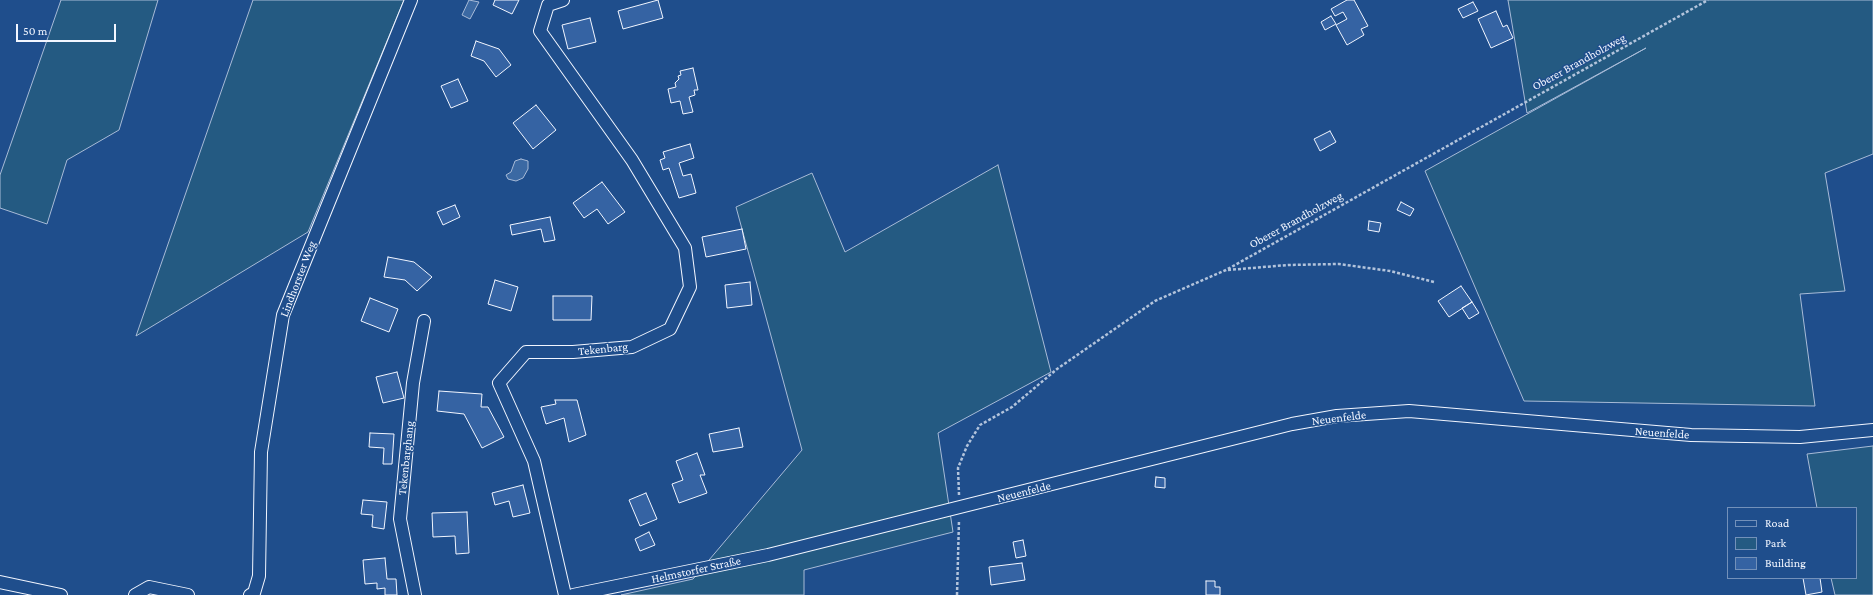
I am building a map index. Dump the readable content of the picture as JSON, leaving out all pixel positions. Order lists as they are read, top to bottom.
{
  "streets": {
    "street": [
      "Lindhorster Weg",
      "Tekenbarg",
      "Neuenfelde",
      "Tekenbarghang",
      "Helmstorfer Straße"
    ],
    "path": ["Oberer Brandholzweg"]
  },
  "crossings": [
    ["Oberer Brandholzweg", "Neuenfelde"],
    ["Neuenfelde", "Helmstorfer Straße"]
  ],
  "legend": ["Road", "Park", "Building"],
  "scale_bar": "50 m"
}
